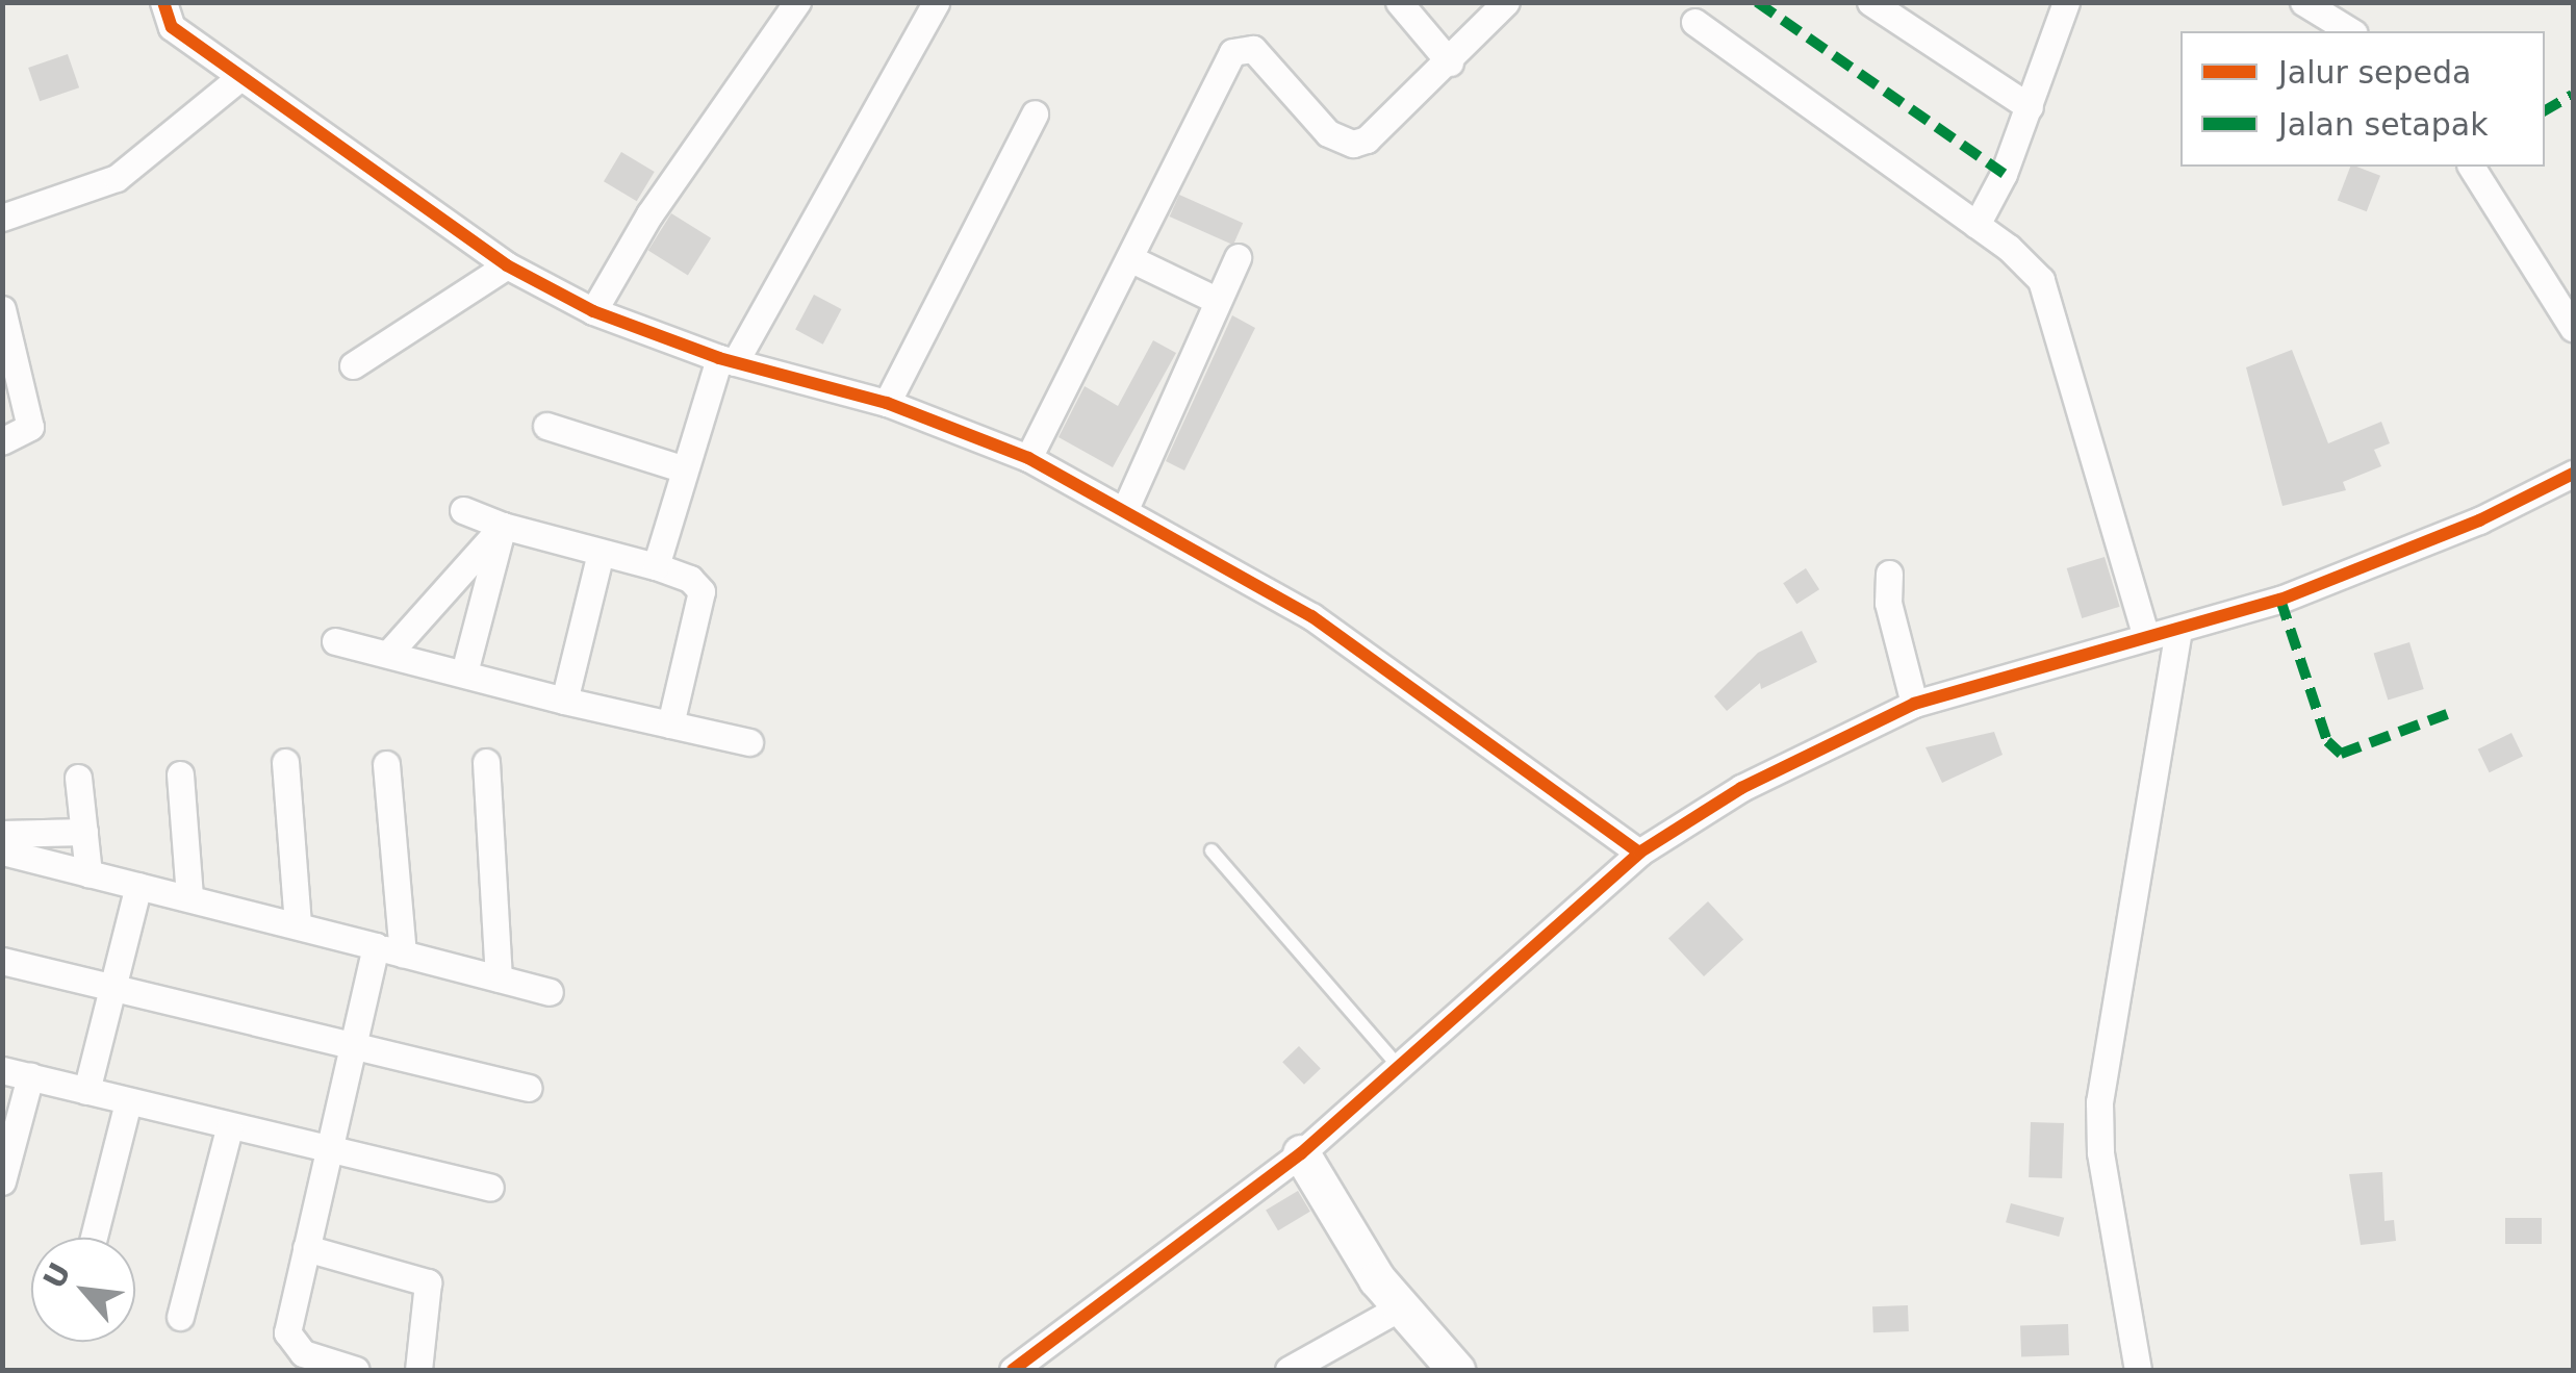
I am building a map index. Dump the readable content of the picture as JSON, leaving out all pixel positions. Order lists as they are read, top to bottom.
{
  "legend": ["Jalur sepeda", "Jalan setapak"],
  "north": "top left"
}
